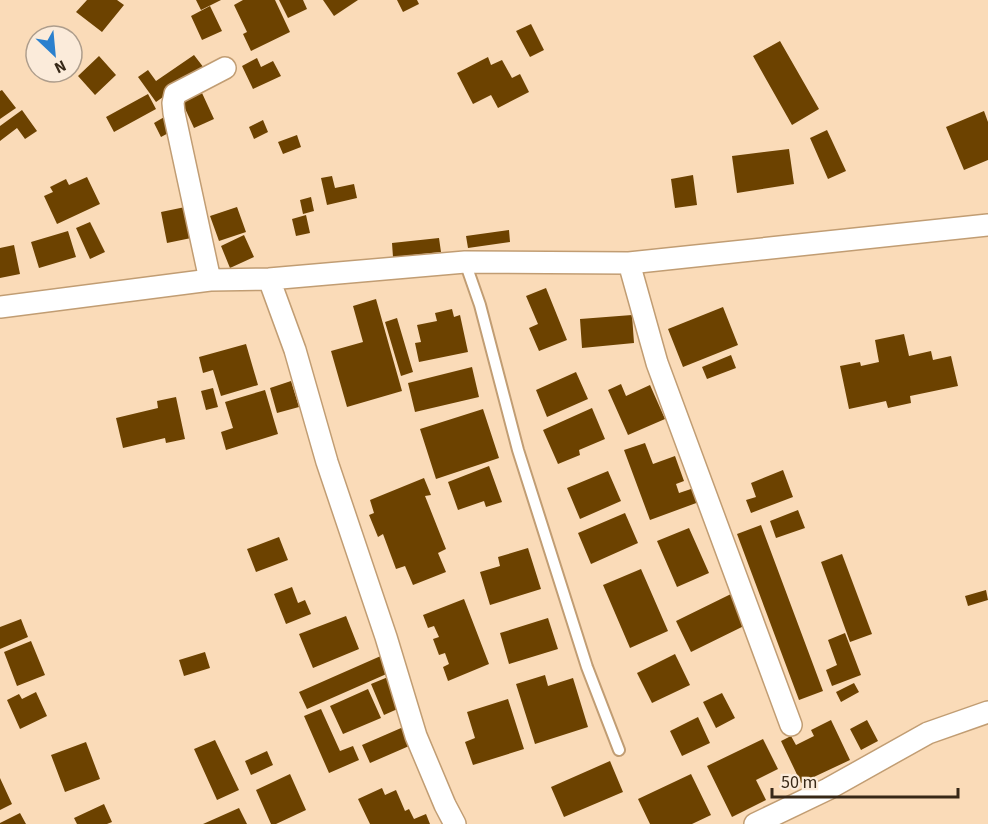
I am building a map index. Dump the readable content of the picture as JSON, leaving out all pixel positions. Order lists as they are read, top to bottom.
{
  "scale_bar": "50 m",
  "north": "bottom right"
}
